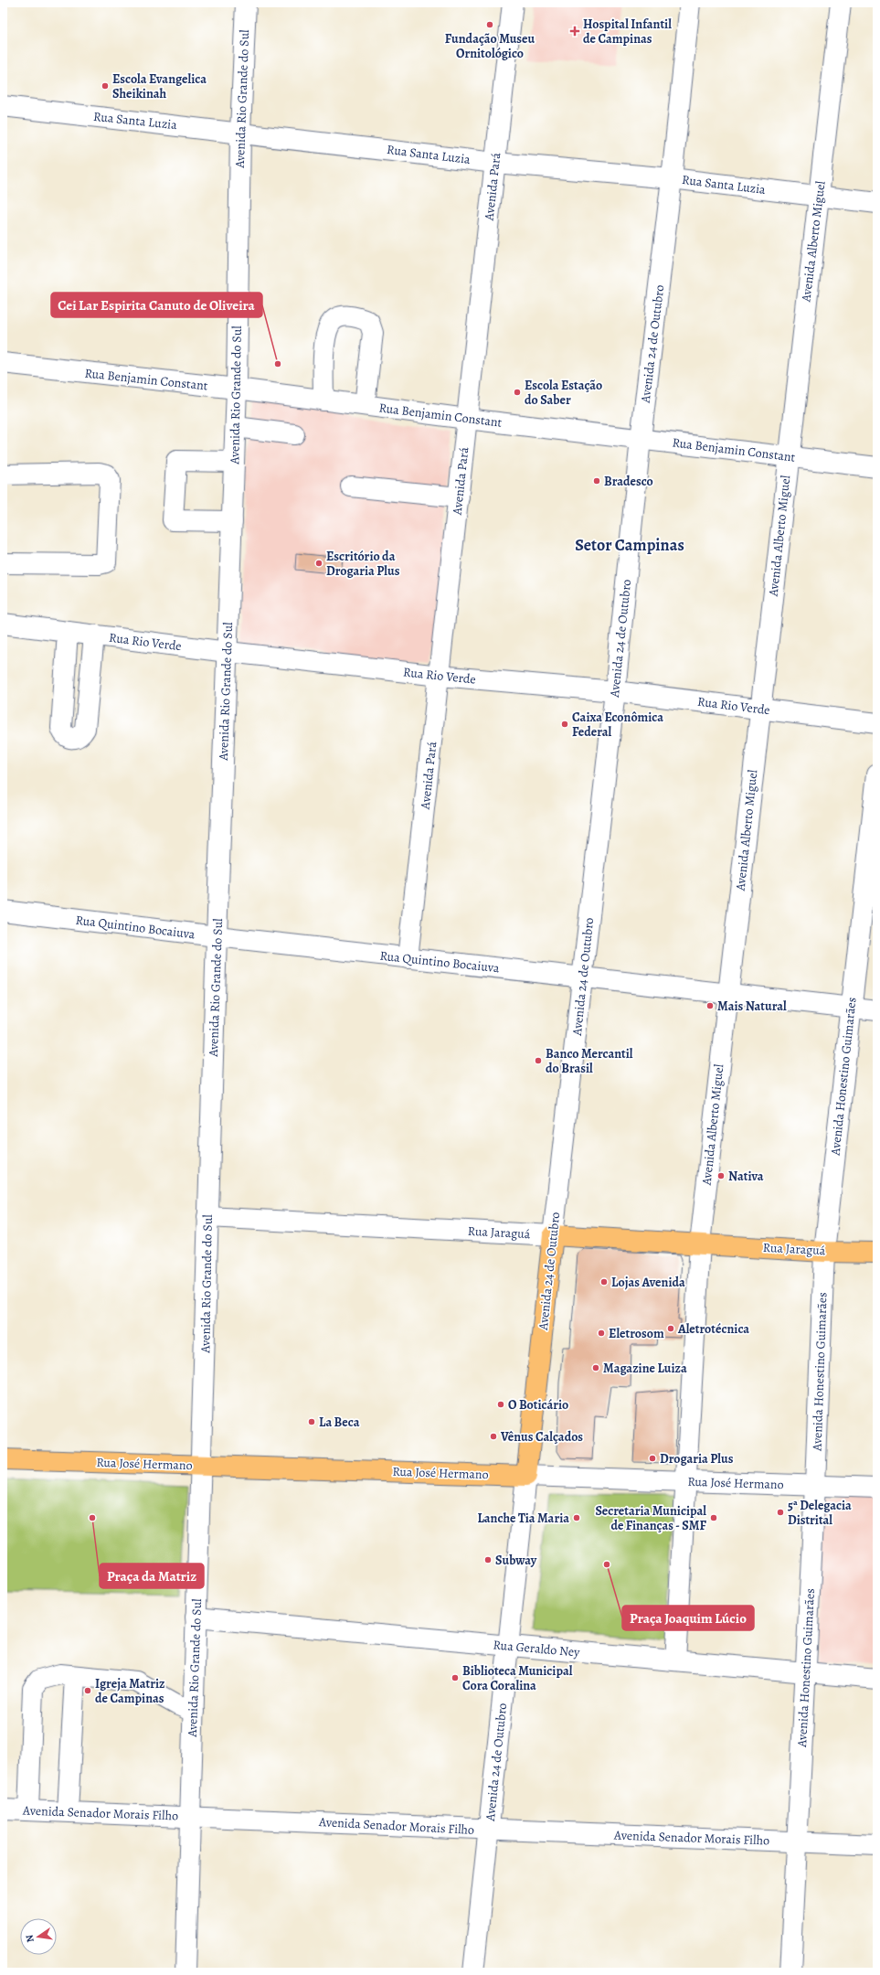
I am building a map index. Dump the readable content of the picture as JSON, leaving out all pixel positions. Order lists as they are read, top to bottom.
{
  "streets": {
    "main road": ["Avenida 24 de Outubro", "Rua Jaraguá", "Rua José Hermano"],
    "street": [
      "Avenida Rio Grande do Sul",
      "Rua Santa Luzia",
      "Avenida Pará",
      "Avenida Alberto Miguel",
      "Rua Benjamin Constant",
      "Rua Rio Verde",
      "Rua Quintino Bocaiuva",
      "Avenida Honestino Guimarães",
      "Rua Geraldo Ney",
      "Avenida Senador Morais Filho"
    ]
  },
  "crossings": [
    ["Avenida Rio Grande do Sul", "Rua Santa Luzia"],
    ["Avenida Rio Grande do Sul", "Rua Benjamin Constant"],
    ["Avenida Rio Grande do Sul", "Rua Rio Verde"],
    ["Avenida Rio Grande do Sul", "Rua Quintino Bocaiuva"],
    ["Avenida Rio Grande do Sul", "Rua Jaraguá"],
    ["Avenida Rio Grande do Sul", "Rua José Hermano"],
    ["Avenida Rio Grande do Sul", "Rua Geraldo Ney"],
    ["Avenida Rio Grande do Sul", "Avenida Senador Morais Filho"],
    ["Rua Santa Luzia", "Avenida Pará"],
    ["Rua Santa Luzia", "Avenida Alberto Miguel"],
    ["Rua Santa Luzia", "Avenida 24 de Outubro"],
    ["Avenida Pará", "Rua Benjamin Constant"],
    ["Avenida Pará", "Rua Rio Verde"],
    ["Avenida Pará", "Rua Quintino Bocaiuva"],
    ["Avenida Alberto Miguel", "Rua Benjamin Constant"],
    ["Avenida Alberto Miguel", "Rua Rio Verde"],
    ["Avenida Alberto Miguel", "Rua Quintino Bocaiuva"],
    ["Avenida Alberto Miguel", "Rua Jaraguá"],
    ["Avenida Alberto Miguel", "Rua José Hermano"],
    ["Avenida Alberto Miguel", "Rua Geraldo Ney"],
    ["Avenida 24 de Outubro", "Rua Benjamin Constant"],
    ["Avenida 24 de Outubro", "Rua Rio Verde"],
    ["Avenida 24 de Outubro", "Rua Quintino Bocaiuva"],
    ["Avenida 24 de Outubro", "Rua Jaraguá"],
    ["Avenida 24 de Outubro", "Rua José Hermano"],
    ["Avenida 24 de Outubro", "Rua Geraldo Ney"],
    ["Avenida 24 de Outubro", "Avenida Senador Morais Filho"],
    ["Rua Quintino Bocaiuva", "Avenida Honestino Guimarães"],
    ["Avenida Honestino Guimarães", "Rua Jaraguá"],
    ["Avenida Honestino Guimarães", "Rua José Hermano"],
    ["Avenida Honestino Guimarães", "Rua Geraldo Ney"],
    ["Avenida Honestino Guimarães", "Avenida Senador Morais Filho"]
  ],
  "districts": ["Setor Campinas"],
  "places": {
    "other": [
      "Fundação Museu Ornitológico",
      "Escola Evangelica Sheikinah",
      "Cei Lar Espirita Canuto de Oliveira",
      "Escola Estação do Saber",
      "Bradesco",
      "Escritório da Drogaria Plus",
      "Caixa Econômica Federal",
      "Mais Natural",
      "Banco Mercantil do Brasil",
      "Nativa",
      "Lojas Avenida",
      "Aletrotécnica",
      "Eletrosom",
      "Magazine Luiza",
      "O Boticário",
      "La Beca",
      "Vênus Calçados",
      "Drogaria Plus",
      "5ª Delegacia Distrital",
      "Praça da Matriz",
      "Lanche Tia Maria",
      "Secretaria Municipal de Finanças - SMF",
      "Subway",
      "Praça Joaquim Lúcio",
      "Biblioteca Municipal Cora Coralina",
      "Igreja Matriz de Campinas"
    ],
    "health": ["Hospital Infantil de Campinas"]
  },
  "north": "left"
}
